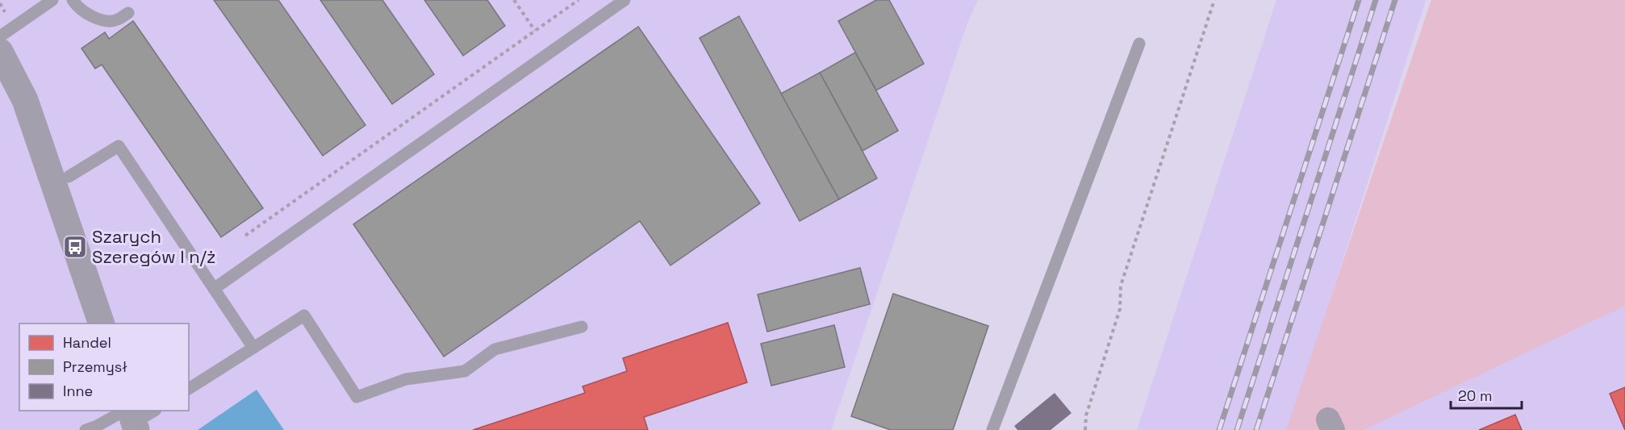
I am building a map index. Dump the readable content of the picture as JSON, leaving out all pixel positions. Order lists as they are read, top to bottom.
{
  "places": {
    "bus stop": ["Szarych Szeregów I n/ż"]
  },
  "legend": ["Handel", "Przemysł", "Inne"],
  "scale_bar": "20 m"
}
